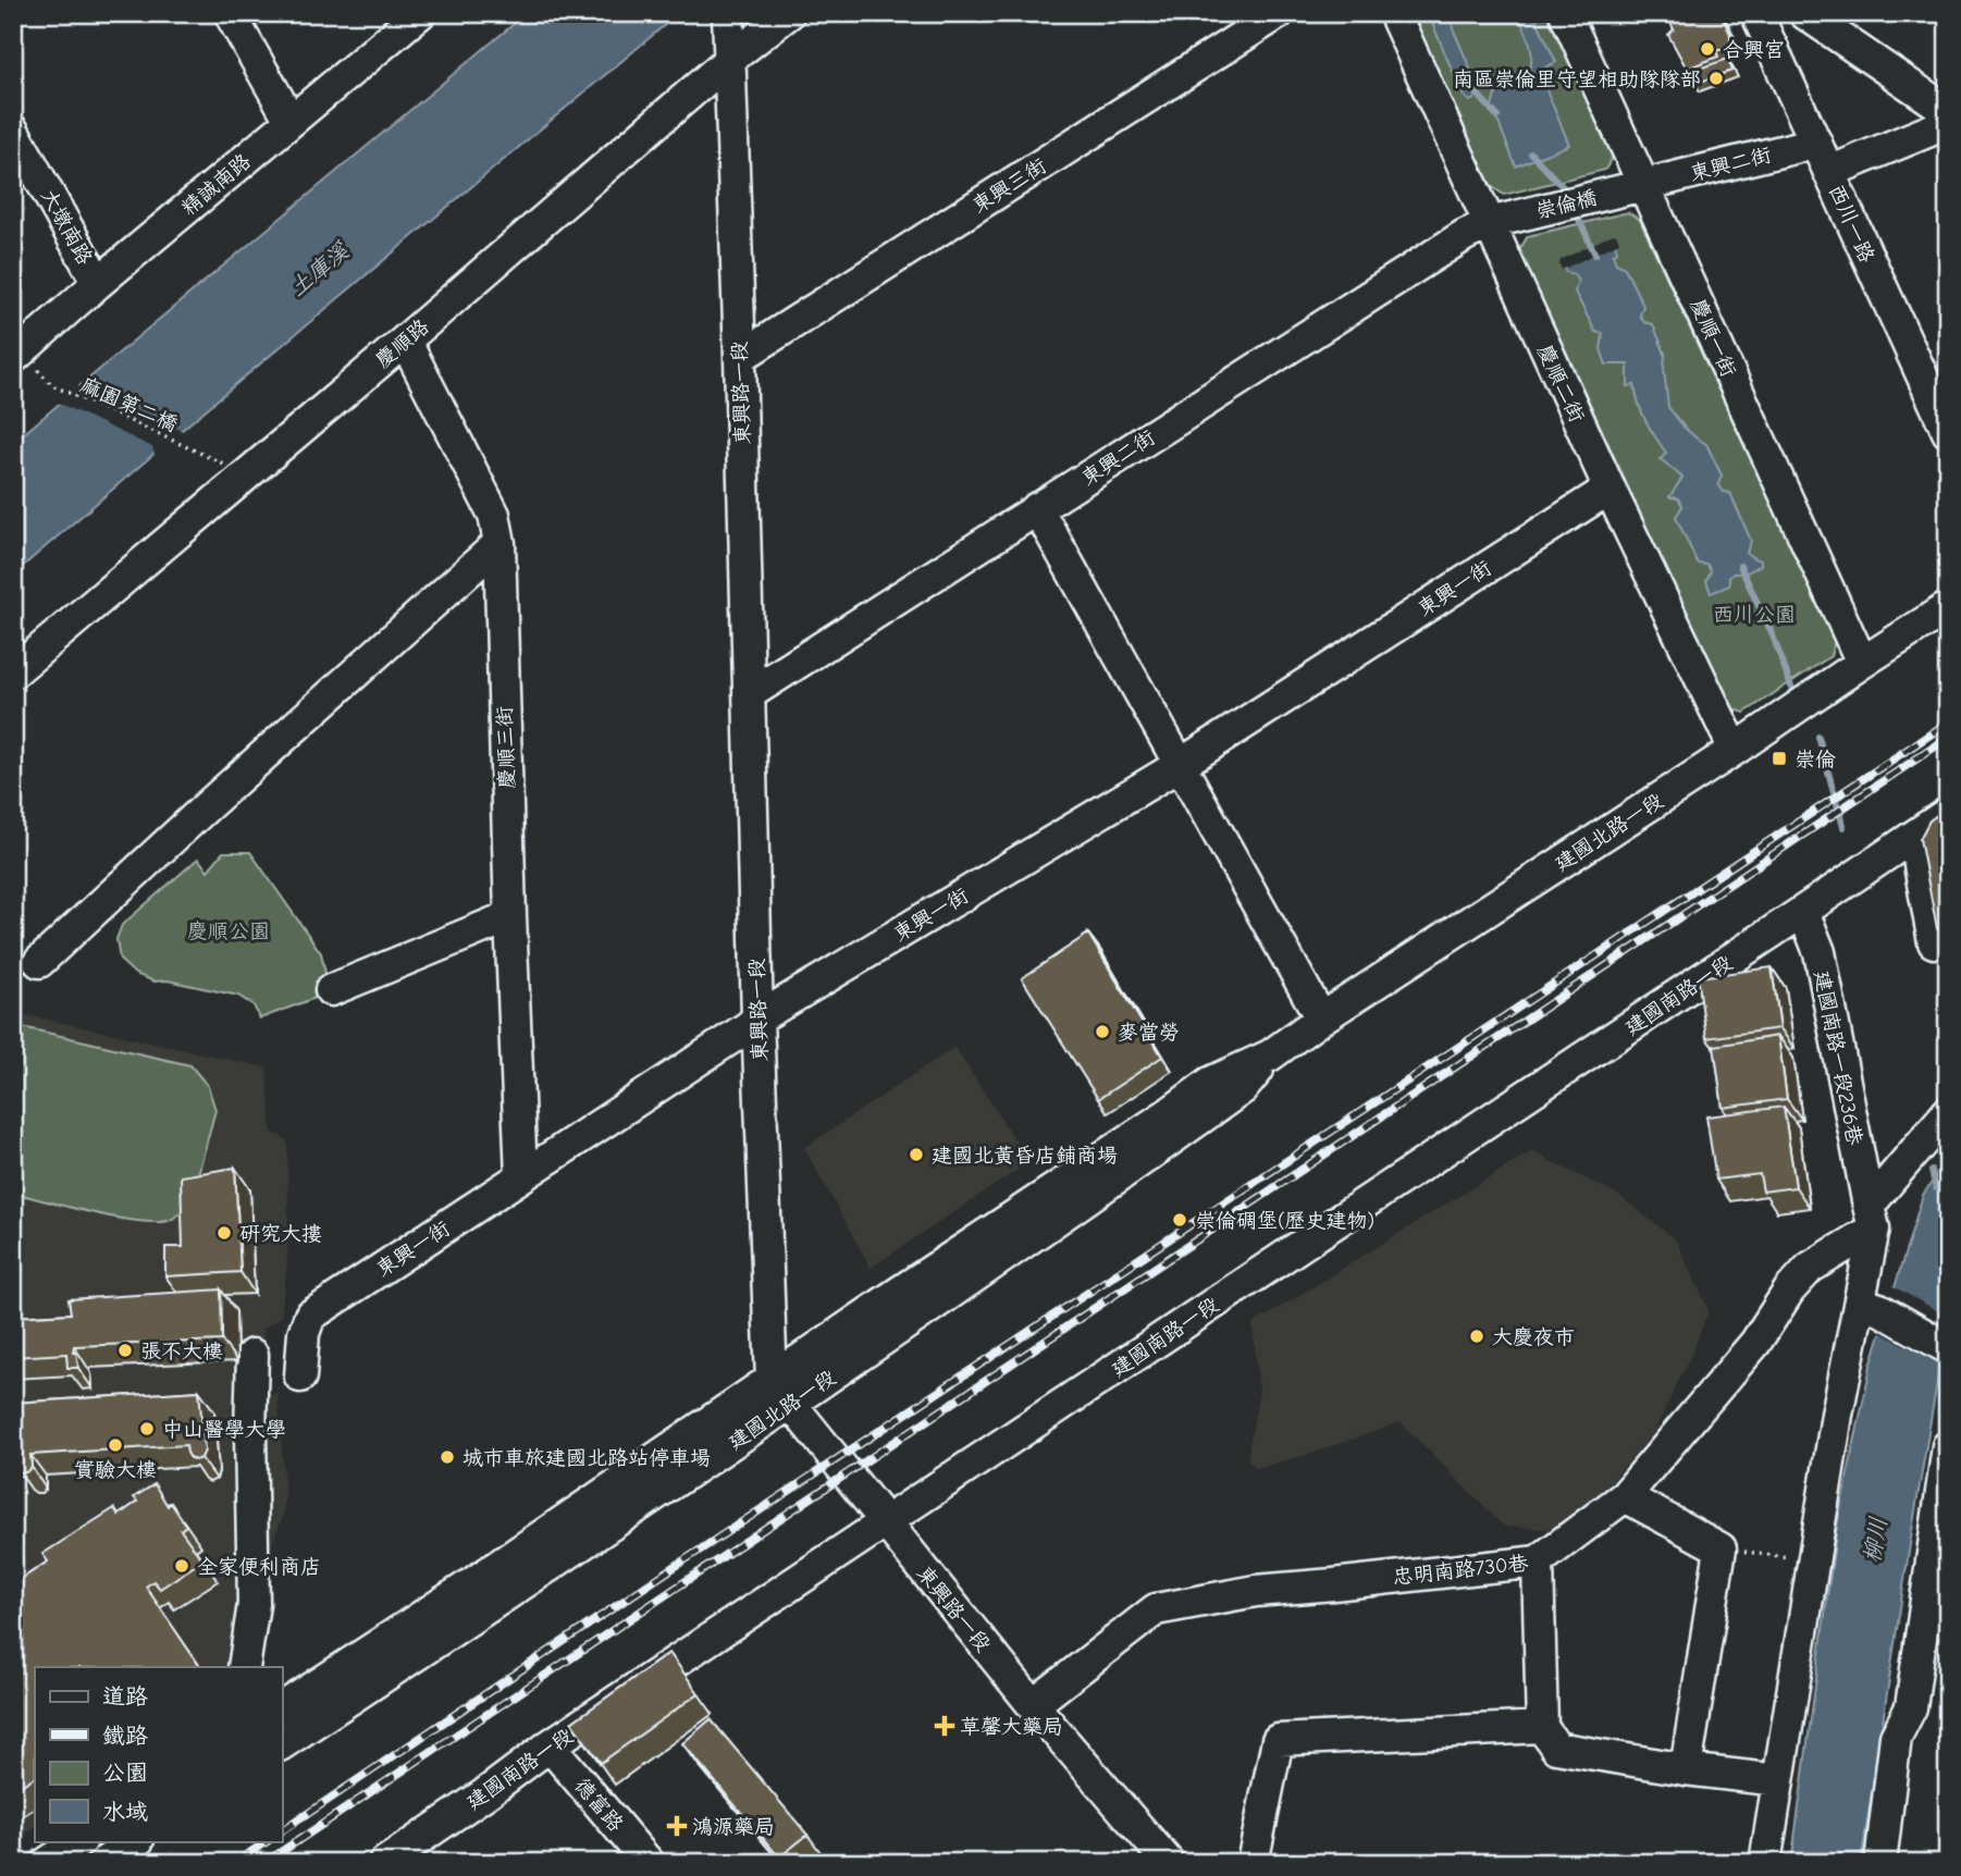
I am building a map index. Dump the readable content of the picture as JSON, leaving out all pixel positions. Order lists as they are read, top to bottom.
{
  "streets": {
    "street": [
      "東興二街",
      "精誠南路",
      "東興三街",
      "崇倫橋",
      "西川一路",
      "大墩南路",
      "慶順一街",
      "慶順路",
      "慶順二街",
      "東興路一段",
      "東興一街",
      "慶順三街",
      "建國北路一段",
      "建國南路一段",
      "建國南路一段236巷",
      "忠明南路730巷",
      "德富路"
    ],
    "path": ["麻園第二橋"]
  },
  "crossings": [
    ["東興二街", "崇倫橋"],
    ["東興二街", "西川一路"],
    ["東興二街", "慶順一街"],
    ["東興二街", "慶順二街"],
    ["東興二街", "東興路一段"],
    ["精誠南路", "大墩南路"],
    ["東興三街", "東興路一段"],
    ["崇倫橋", "慶順一街"],
    ["崇倫橋", "慶順二街"],
    ["慶順一街", "建國北路一段"],
    ["慶順路", "東興路一段"],
    ["慶順路", "慶順三街"],
    ["慶順二街", "東興一街"],
    ["慶順二街", "建國北路一段"],
    ["東興路一段", "東興一街"],
    ["東興路一段", "建國北路一段"],
    ["東興路一段", "建國南路一段"],
    ["東興路一段", "忠明南路730巷"],
    ["東興一街", "慶順三街"],
    ["建國南路一段", "建國南路一段236巷"],
    ["建國南路一段", "德富路"],
    ["建國南路一段236巷", "忠明南路730巷"]
  ],
  "water": ["土庫溪", "柳川"],
  "parks": ["西川公園", "慶順公園"],
  "places": {
    "other": [
      "合興宮",
      "南區崇倫里守望相助隊隊部",
      "麥當勞",
      "建國北黃昏店鋪商場",
      "崇倫碉堡(歷史建物)",
      "研究大摟",
      "大慶夜市",
      "張不大樓",
      "中山醫學大學",
      "實驗大樓",
      "城市車旅建國北路站停車場",
      "全家便利商店"
    ],
    "transit": ["崇倫"],
    "health": ["草馨大藥局", "鴻源藥局"]
  },
  "legend": [
    "道路",
    "鐵路",
    "公園",
    "水域"
  ]
}
